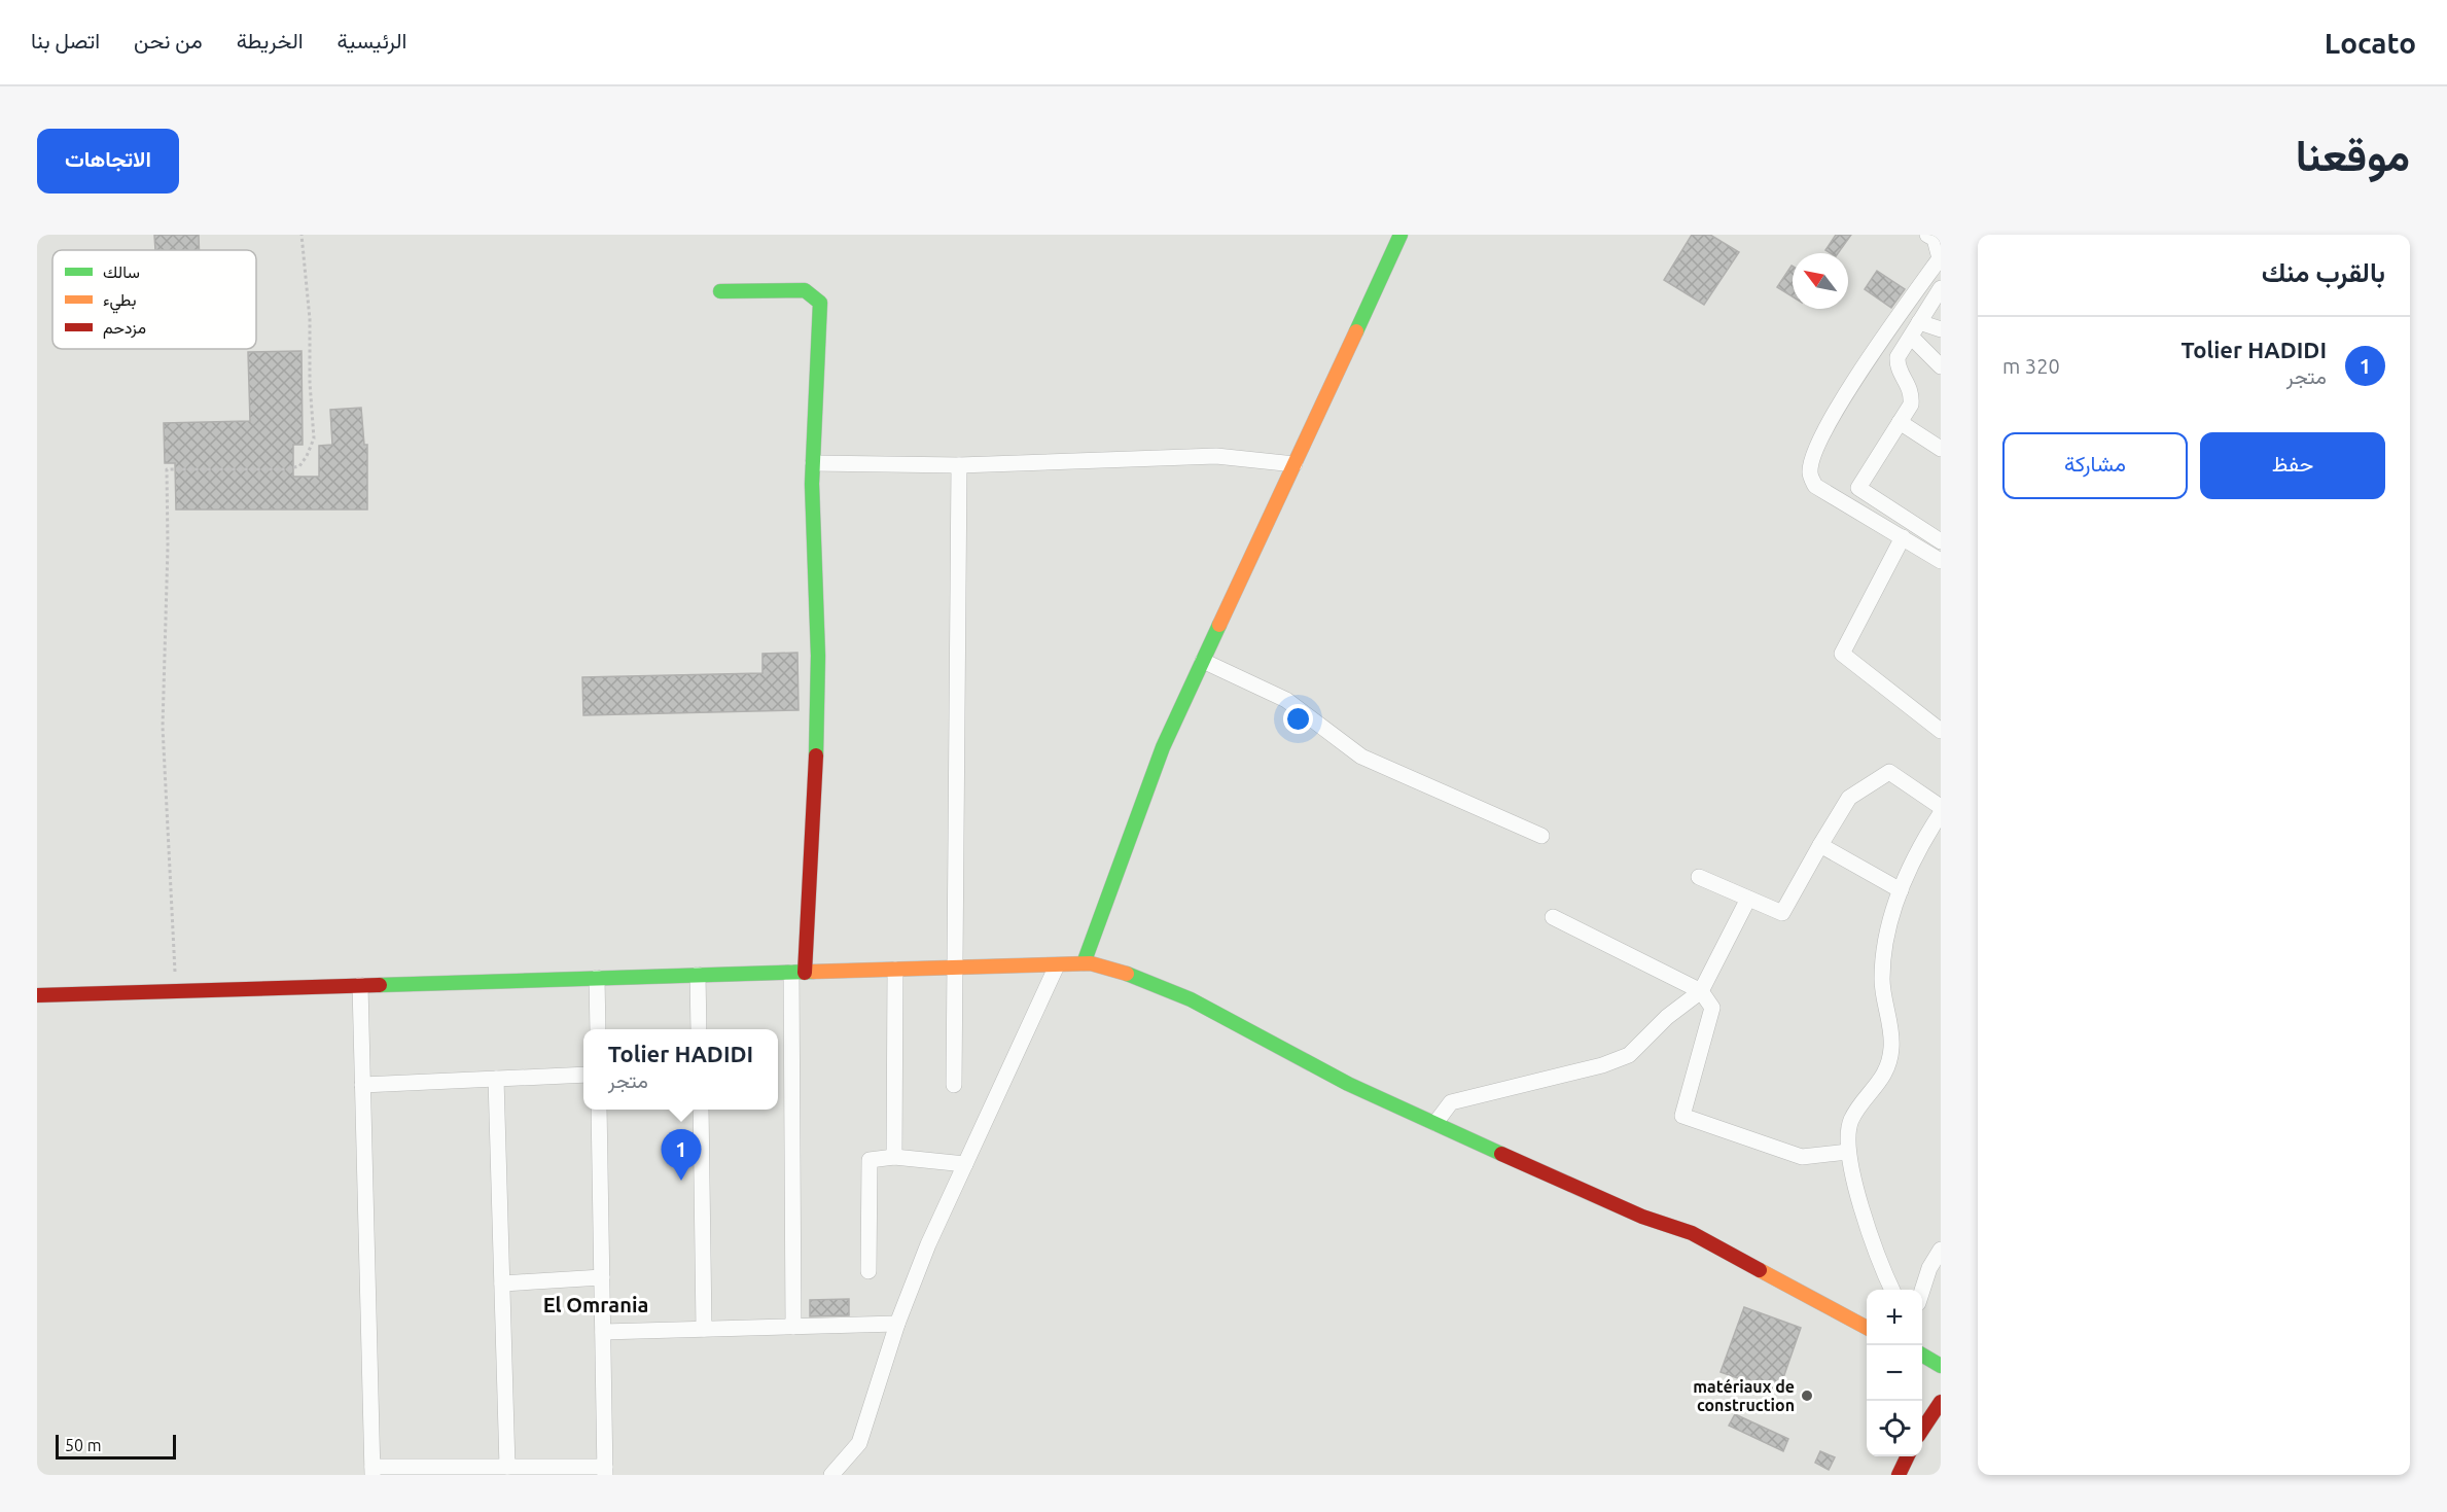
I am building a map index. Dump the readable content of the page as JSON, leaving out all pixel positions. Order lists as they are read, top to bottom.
{
  "districts": ["El Omrania"],
  "places": ["matériaux de construction"],
  "legend": ["سالك", "بطيء", "مزدحم"],
  "scale_bar": "50 m",
  "north": "top left",
  "page": {
    "header": "Locato",
    "nav": [
      "الرئيسية",
      "الخريطة",
      "من نحن",
      "اتصل بنا"
    ],
    "title": "موقعنا",
    "buttons": [
      "الاتجاهات",
      ["حفظ", "مشاركة"]
    ],
    "heading": "بالقرب منك",
    "list": [
      {
        "mark": "1",
        "name": "Tolier HADIDI",
        "note": "متجر",
        "value": "320 m"
      }
    ],
    "popup": ["Tolier HADIDI", "متجر"],
    "pins": "1",
    "map_buttons": ["+", "−"],
    "scale": "50 m"
  }
}
